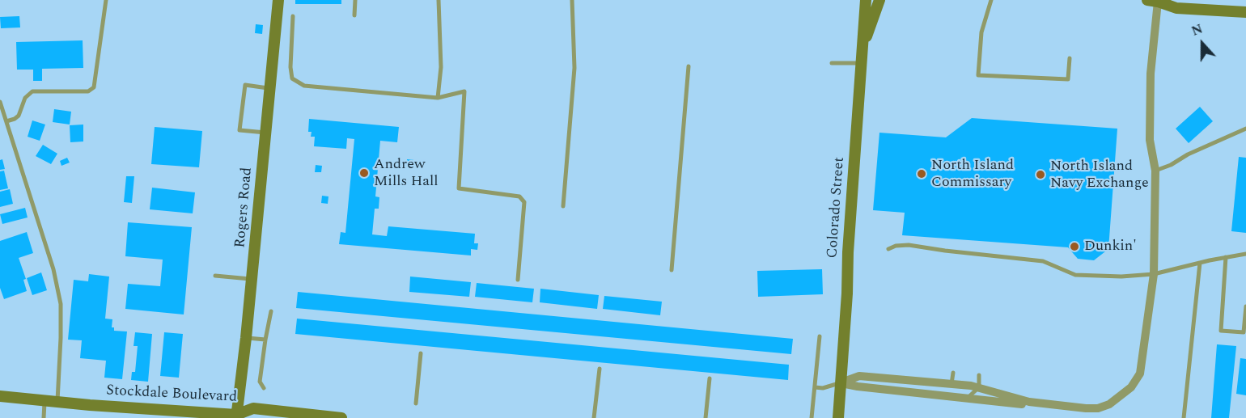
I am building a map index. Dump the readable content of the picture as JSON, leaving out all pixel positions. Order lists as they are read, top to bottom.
{
  "streets": {
    "main road": ["Rogers Road", "Colorado Street", "Stockdale Boulevard"]
  },
  "crossings": [
    ["Rogers Road", "Stockdale Boulevard"]
  ],
  "places": [
    "Andrew Mills Hall",
    "North Island Commissary",
    "North Island Navy Exchange",
    "Dunkin'"
  ],
  "north": "top"
}
